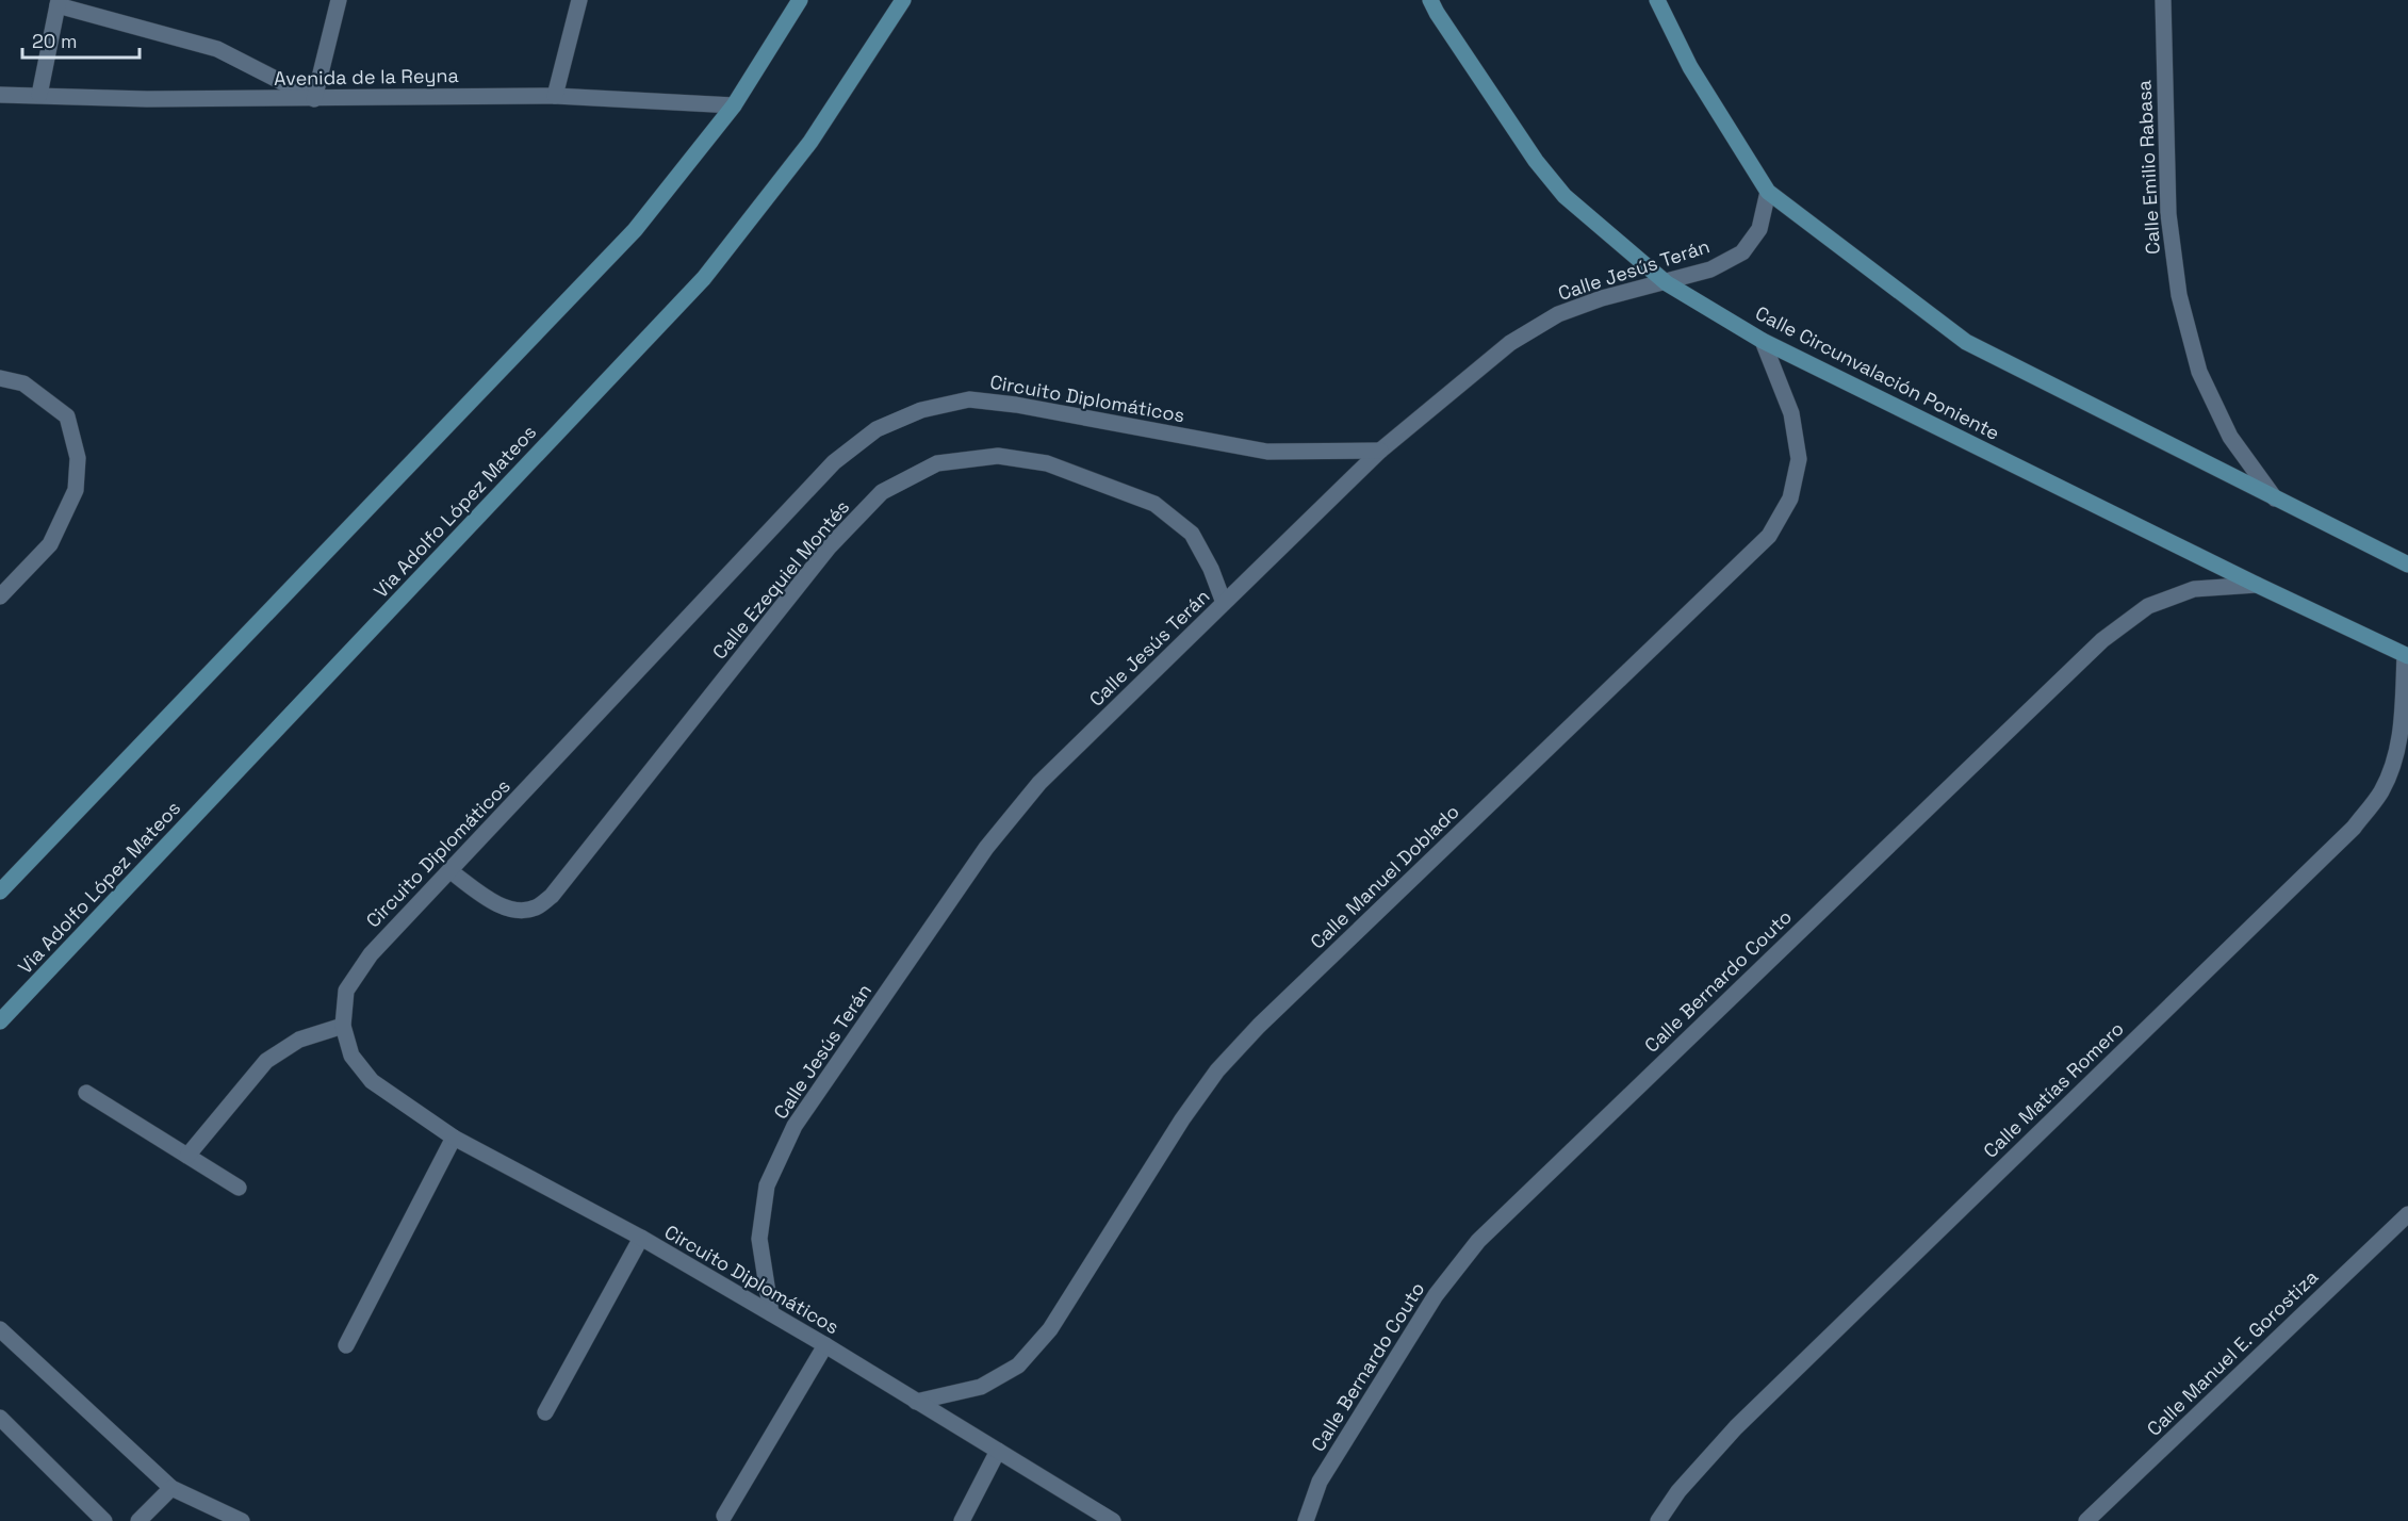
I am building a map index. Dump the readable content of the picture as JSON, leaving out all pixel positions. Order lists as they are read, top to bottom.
{
  "streets": {
    "main road": ["Calle Circunvalación Poniente", "Via Adolfo López Mateos"],
    "street": [
      "Avenida de la Reyna",
      "Calle Emilio Rabasa",
      "Calle Jesús Terán",
      "Circuito Diplomáticos",
      "Calle Ezequiel Montés",
      "Calle Manuel Doblado",
      "Calle Bernardo Couto",
      "Calle Matías Romero",
      "Calle Manuel E. Gorostiza"
    ]
  },
  "crossings": [
    ["Calle Jesús Terán", "Calle Circunvalación Poniente"],
    ["Calle Jesús Terán", "Circuito Diplomáticos"],
    ["Calle Jesús Terán", "Calle Ezequiel Montés"],
    ["Calle Circunvalación Poniente", "Calle Manuel Doblado"],
    ["Calle Circunvalación Poniente", "Calle Bernardo Couto"],
    ["Calle Circunvalación Poniente", "Calle Matías Romero"],
    ["Circuito Diplomáticos", "Calle Ezequiel Montés"],
    ["Circuito Diplomáticos", "Calle Manuel Doblado"]
  ],
  "scale_bar": "20 m"
}
